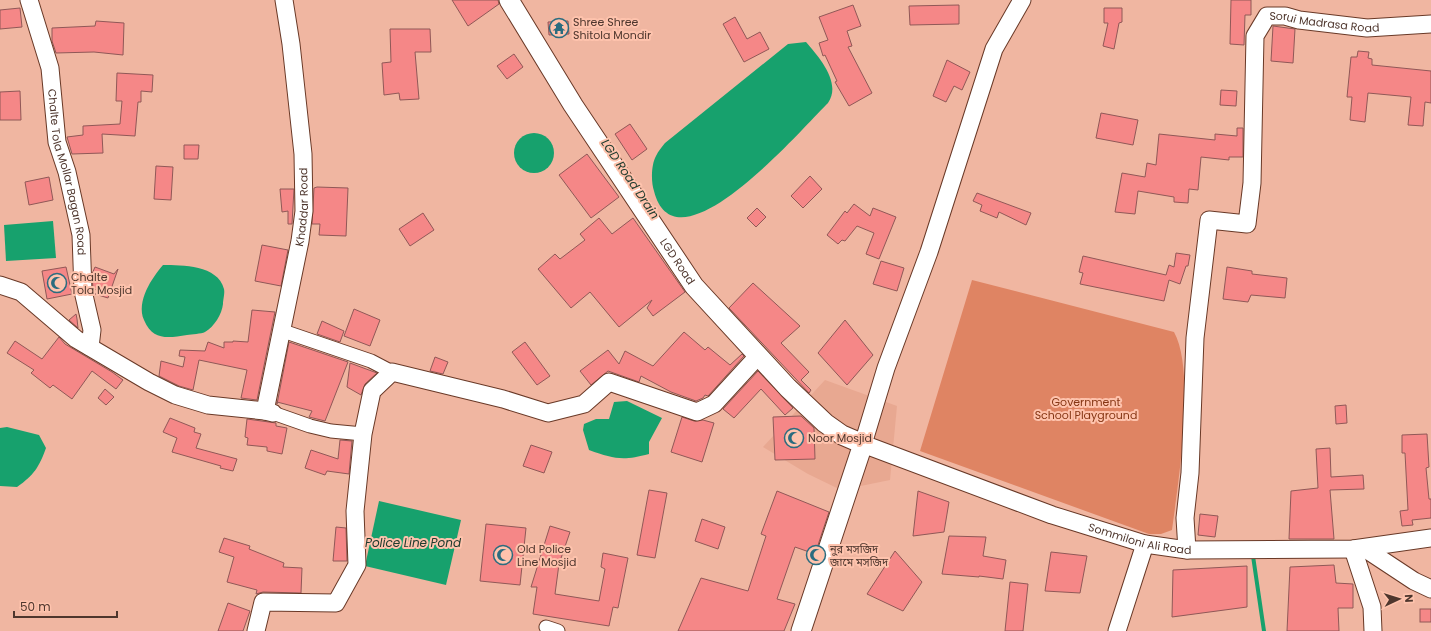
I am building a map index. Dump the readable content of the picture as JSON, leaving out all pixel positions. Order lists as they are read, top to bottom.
{
  "streets": {
    "main road": ["LGD Road"],
    "street": [
      "Sorui Madrasa Road",
      "Chalte Tola Mollar Bagan Road",
      "Khaddar Road",
      "Sommiloni Ali Road"
    ]
  },
  "crossings": [
    ["Sorui Madrasa Road", "Sommiloni Ali Road"],
    ["LGD Road", "Sommiloni Ali Road"]
  ],
  "water": ["LGD Road Drain", "Police Line Pond"],
  "parks": ["Government School Playground"],
  "places": {
    "temple": ["Shree Shree Shitola Mondir"],
    "mosque": [
      "Chalte Tola Mosjid",
      "Noor Mosjid",
      "Old Police Line Mosjid",
      "নুর মসজিদ জামে মসজিদ"
    ]
  },
  "scale_bar": "50 m",
  "north": "right"
}
